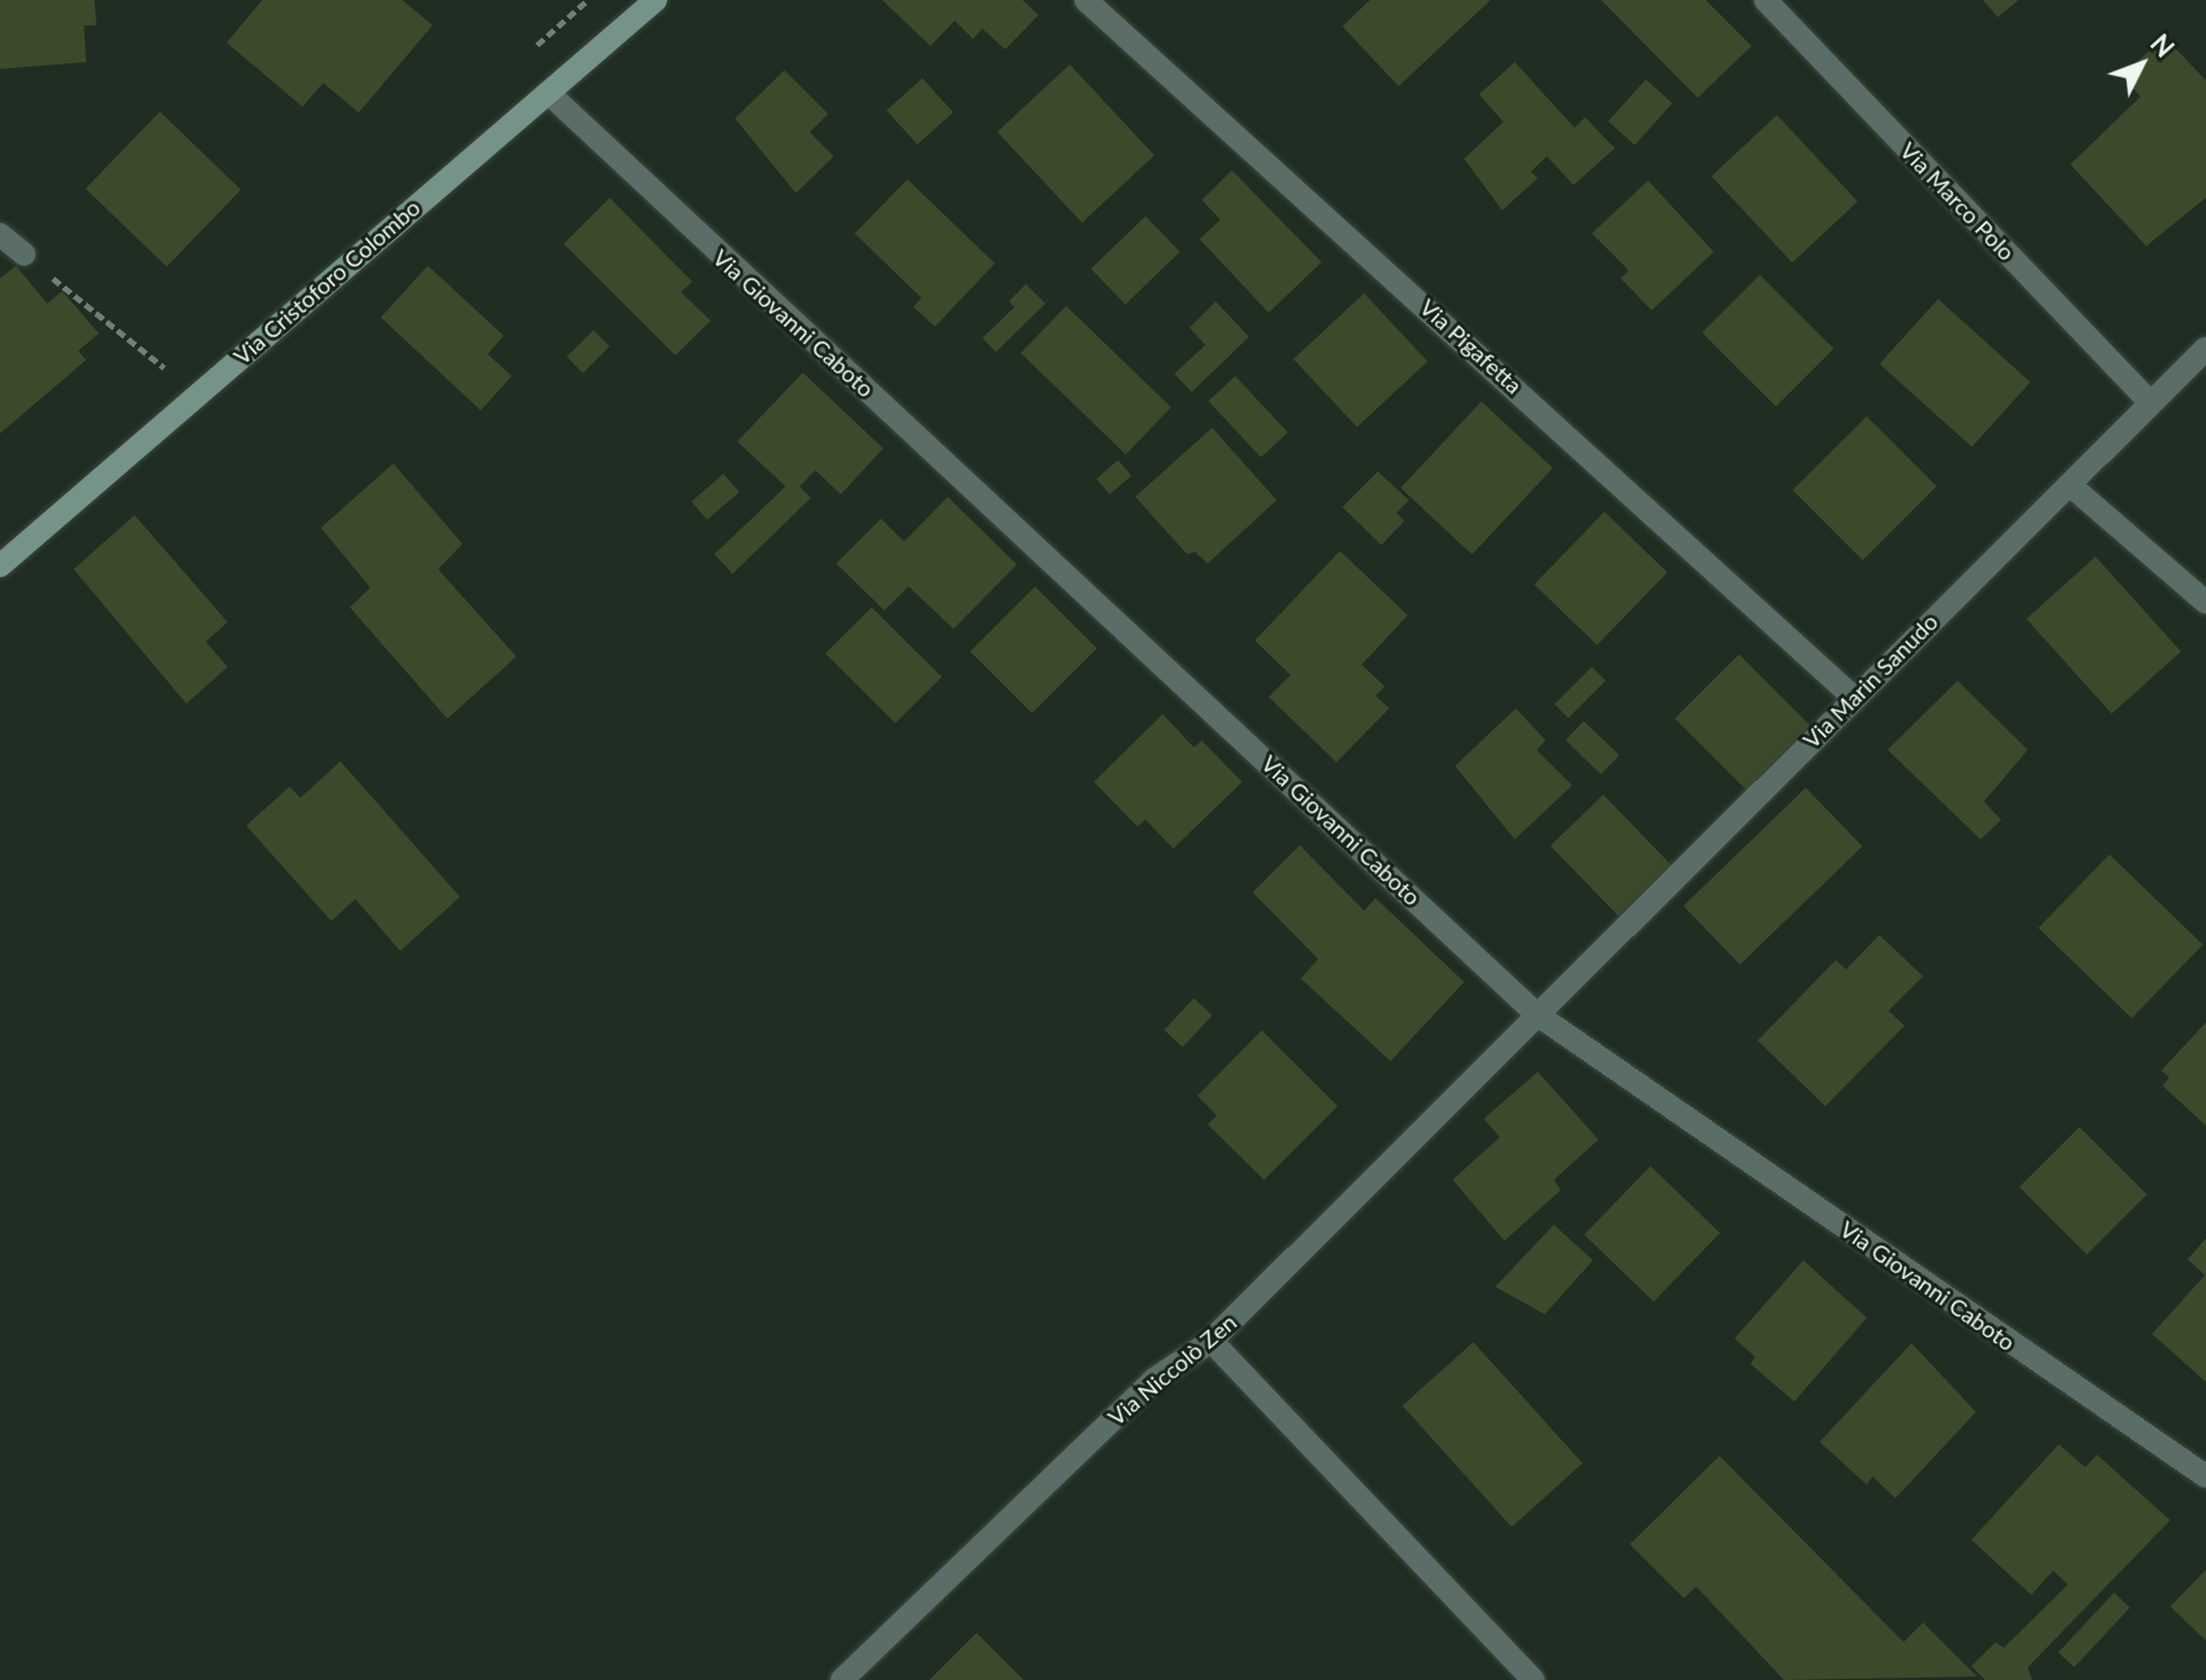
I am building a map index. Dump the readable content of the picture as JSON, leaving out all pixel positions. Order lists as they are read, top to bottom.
{
  "streets": {
    "street": [
      "Via Marco Polo",
      "Via Cristoforo Colombo",
      "Via Giovanni Caboto",
      "Via Pigafetta",
      "Via Marin Sanudo",
      "Via Niccolò Zen"
    ]
  },
  "crossings": [
    ["Via Marco Polo", "Via Marin Sanudo"],
    ["Via Cristoforo Colombo", "Via Giovanni Caboto"],
    ["Via Giovanni Caboto", "Via Marin Sanudo"],
    ["Via Giovanni Caboto", "Via Niccolò Zen"],
    ["Via Pigafetta", "Via Marin Sanudo"],
    ["Via Marin Sanudo", "Via Niccolò Zen"]
  ],
  "north": "top right"
}
